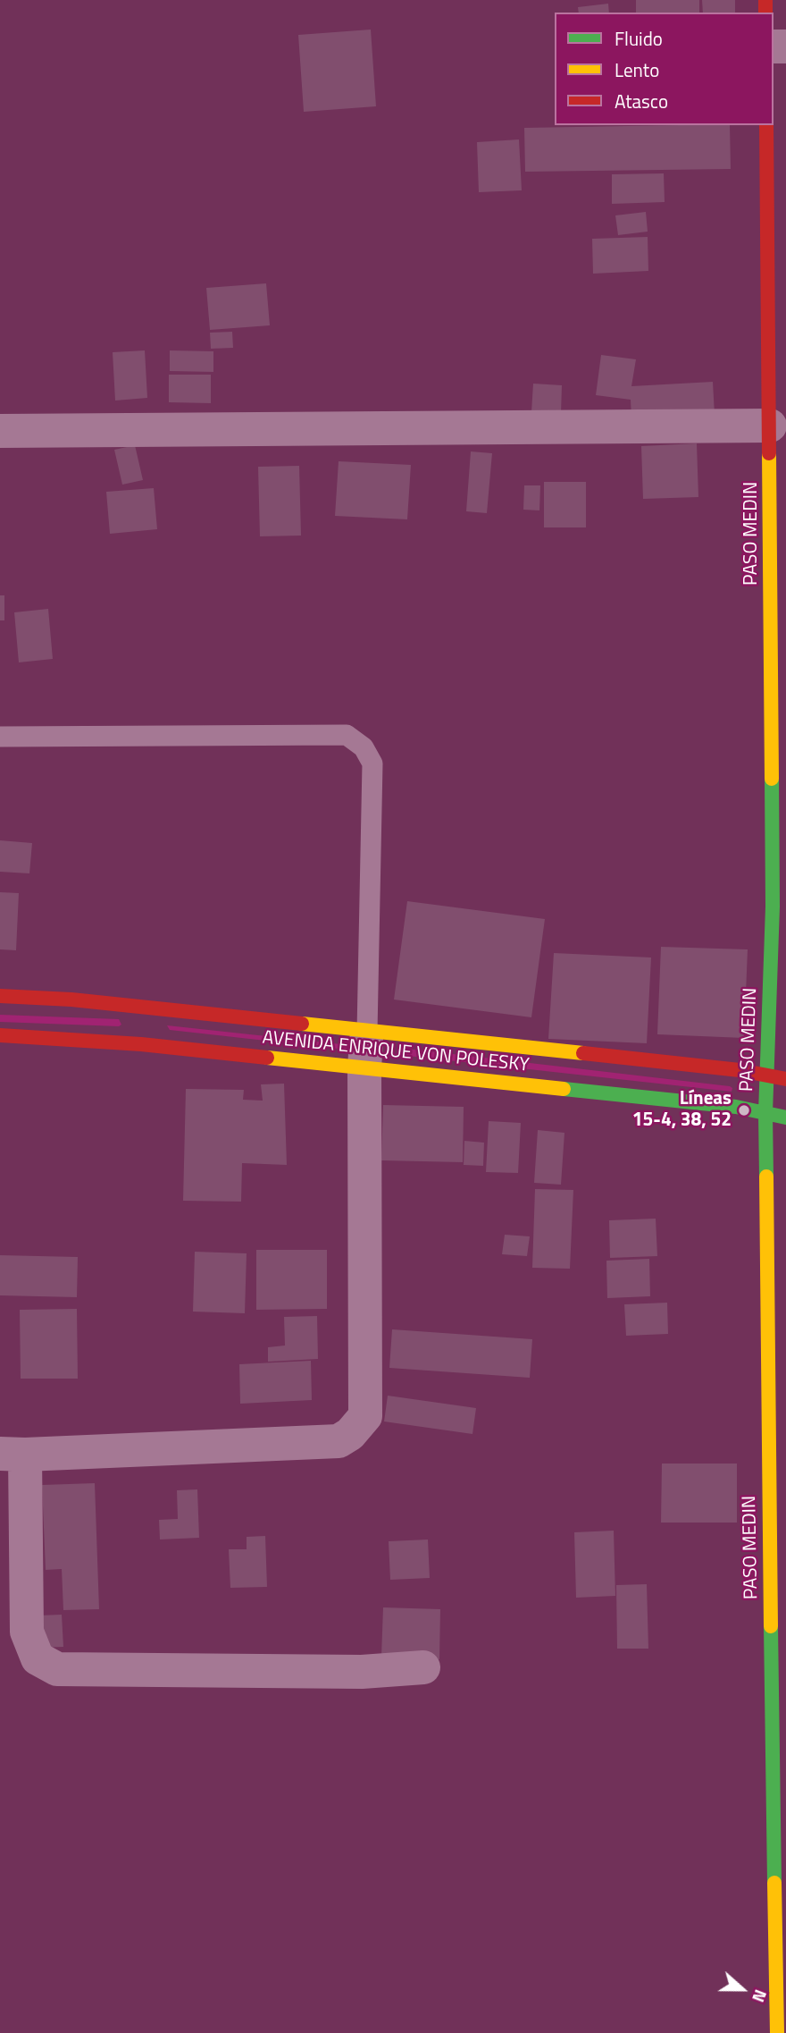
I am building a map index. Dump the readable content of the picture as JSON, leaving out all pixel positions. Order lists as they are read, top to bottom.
{
  "streets": {
    "street": ["PASO MEDIN", "AVENIDA ENRIQUE VON POLESKY"]
  },
  "crossings": [
    ["PASO MEDIN", "AVENIDA ENRIQUE VON POLESKY"]
  ],
  "places": ["Líneas 15-4, 38, 52"],
  "legend": ["Fluido", "Lento", "Atasco"],
  "north": "right"
}
